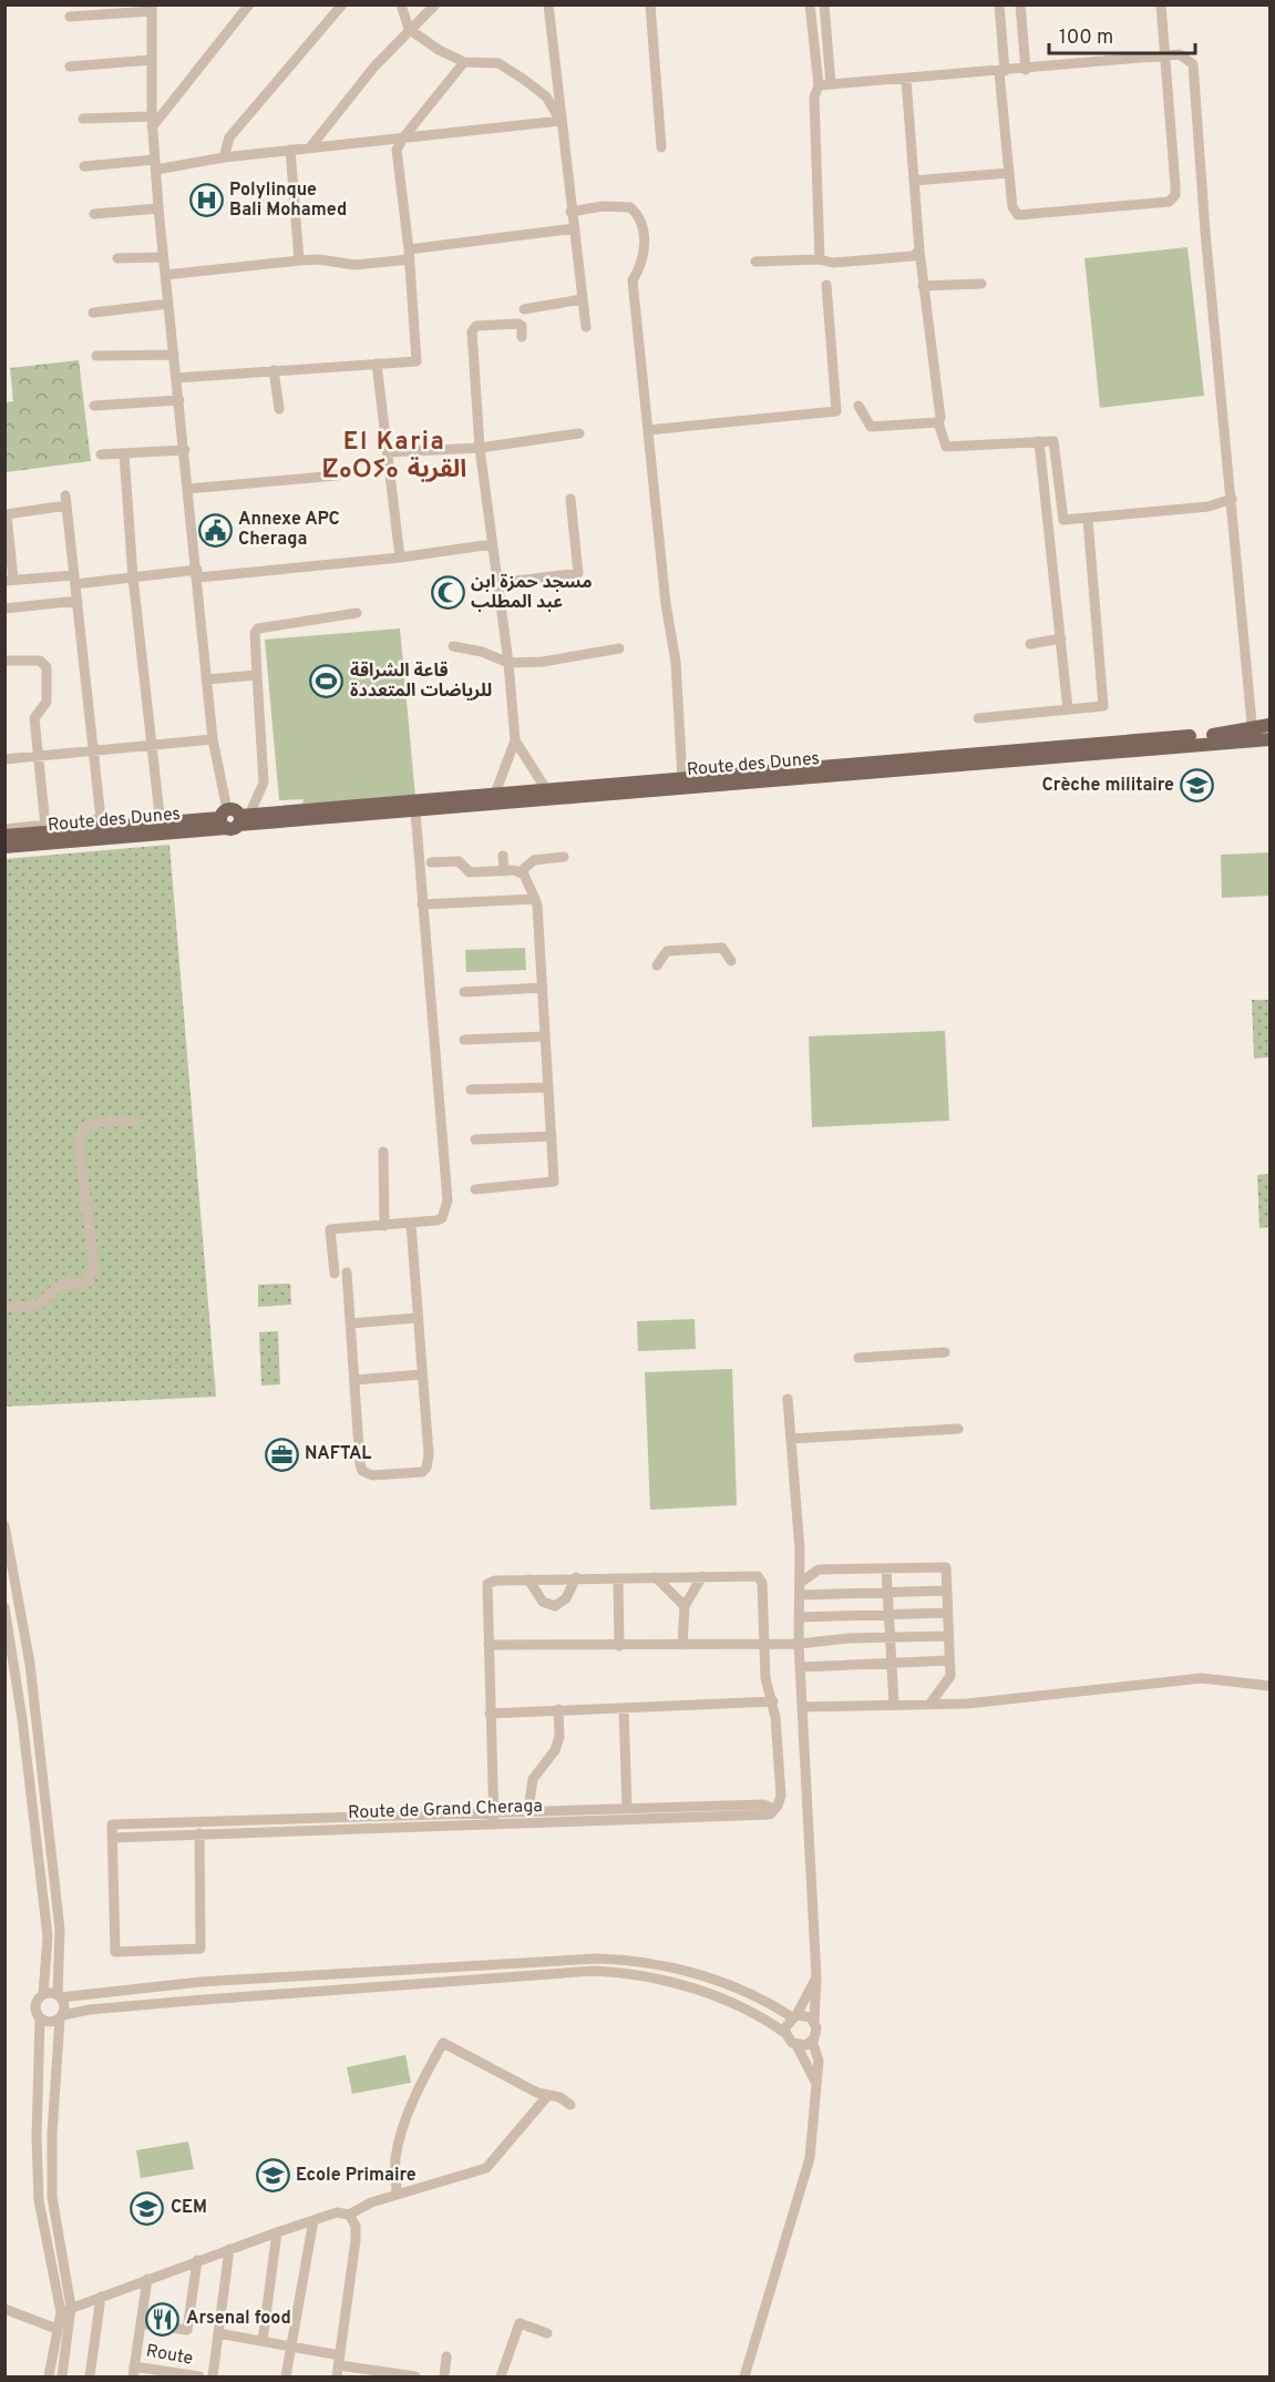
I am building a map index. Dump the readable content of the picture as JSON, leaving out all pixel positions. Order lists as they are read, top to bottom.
{
  "streets": {
    "main road": ["Route des Dunes"],
    "street": ["Route de Grand Cheraga", "Route"]
  },
  "districts": ["El Karia ⵇⴰⵔⵢⴰ القرية"],
  "places": {
    "hospital": ["Polylinque Bali Mohamed"],
    "public building": ["Annexe APC Cheraga"],
    "mosque": ["مسجد حمزة ابن عبد المطلب"],
    "sports": ["قاعة الشراقة للرياضات المتعددة"],
    "school or university": ["Crèche militaire", "Ecole Primaire", "CEM"],
    "office": ["NAFTAL"],
    "restaurant": ["Arsenal food"]
  },
  "scale_bar": "100 m"
}
